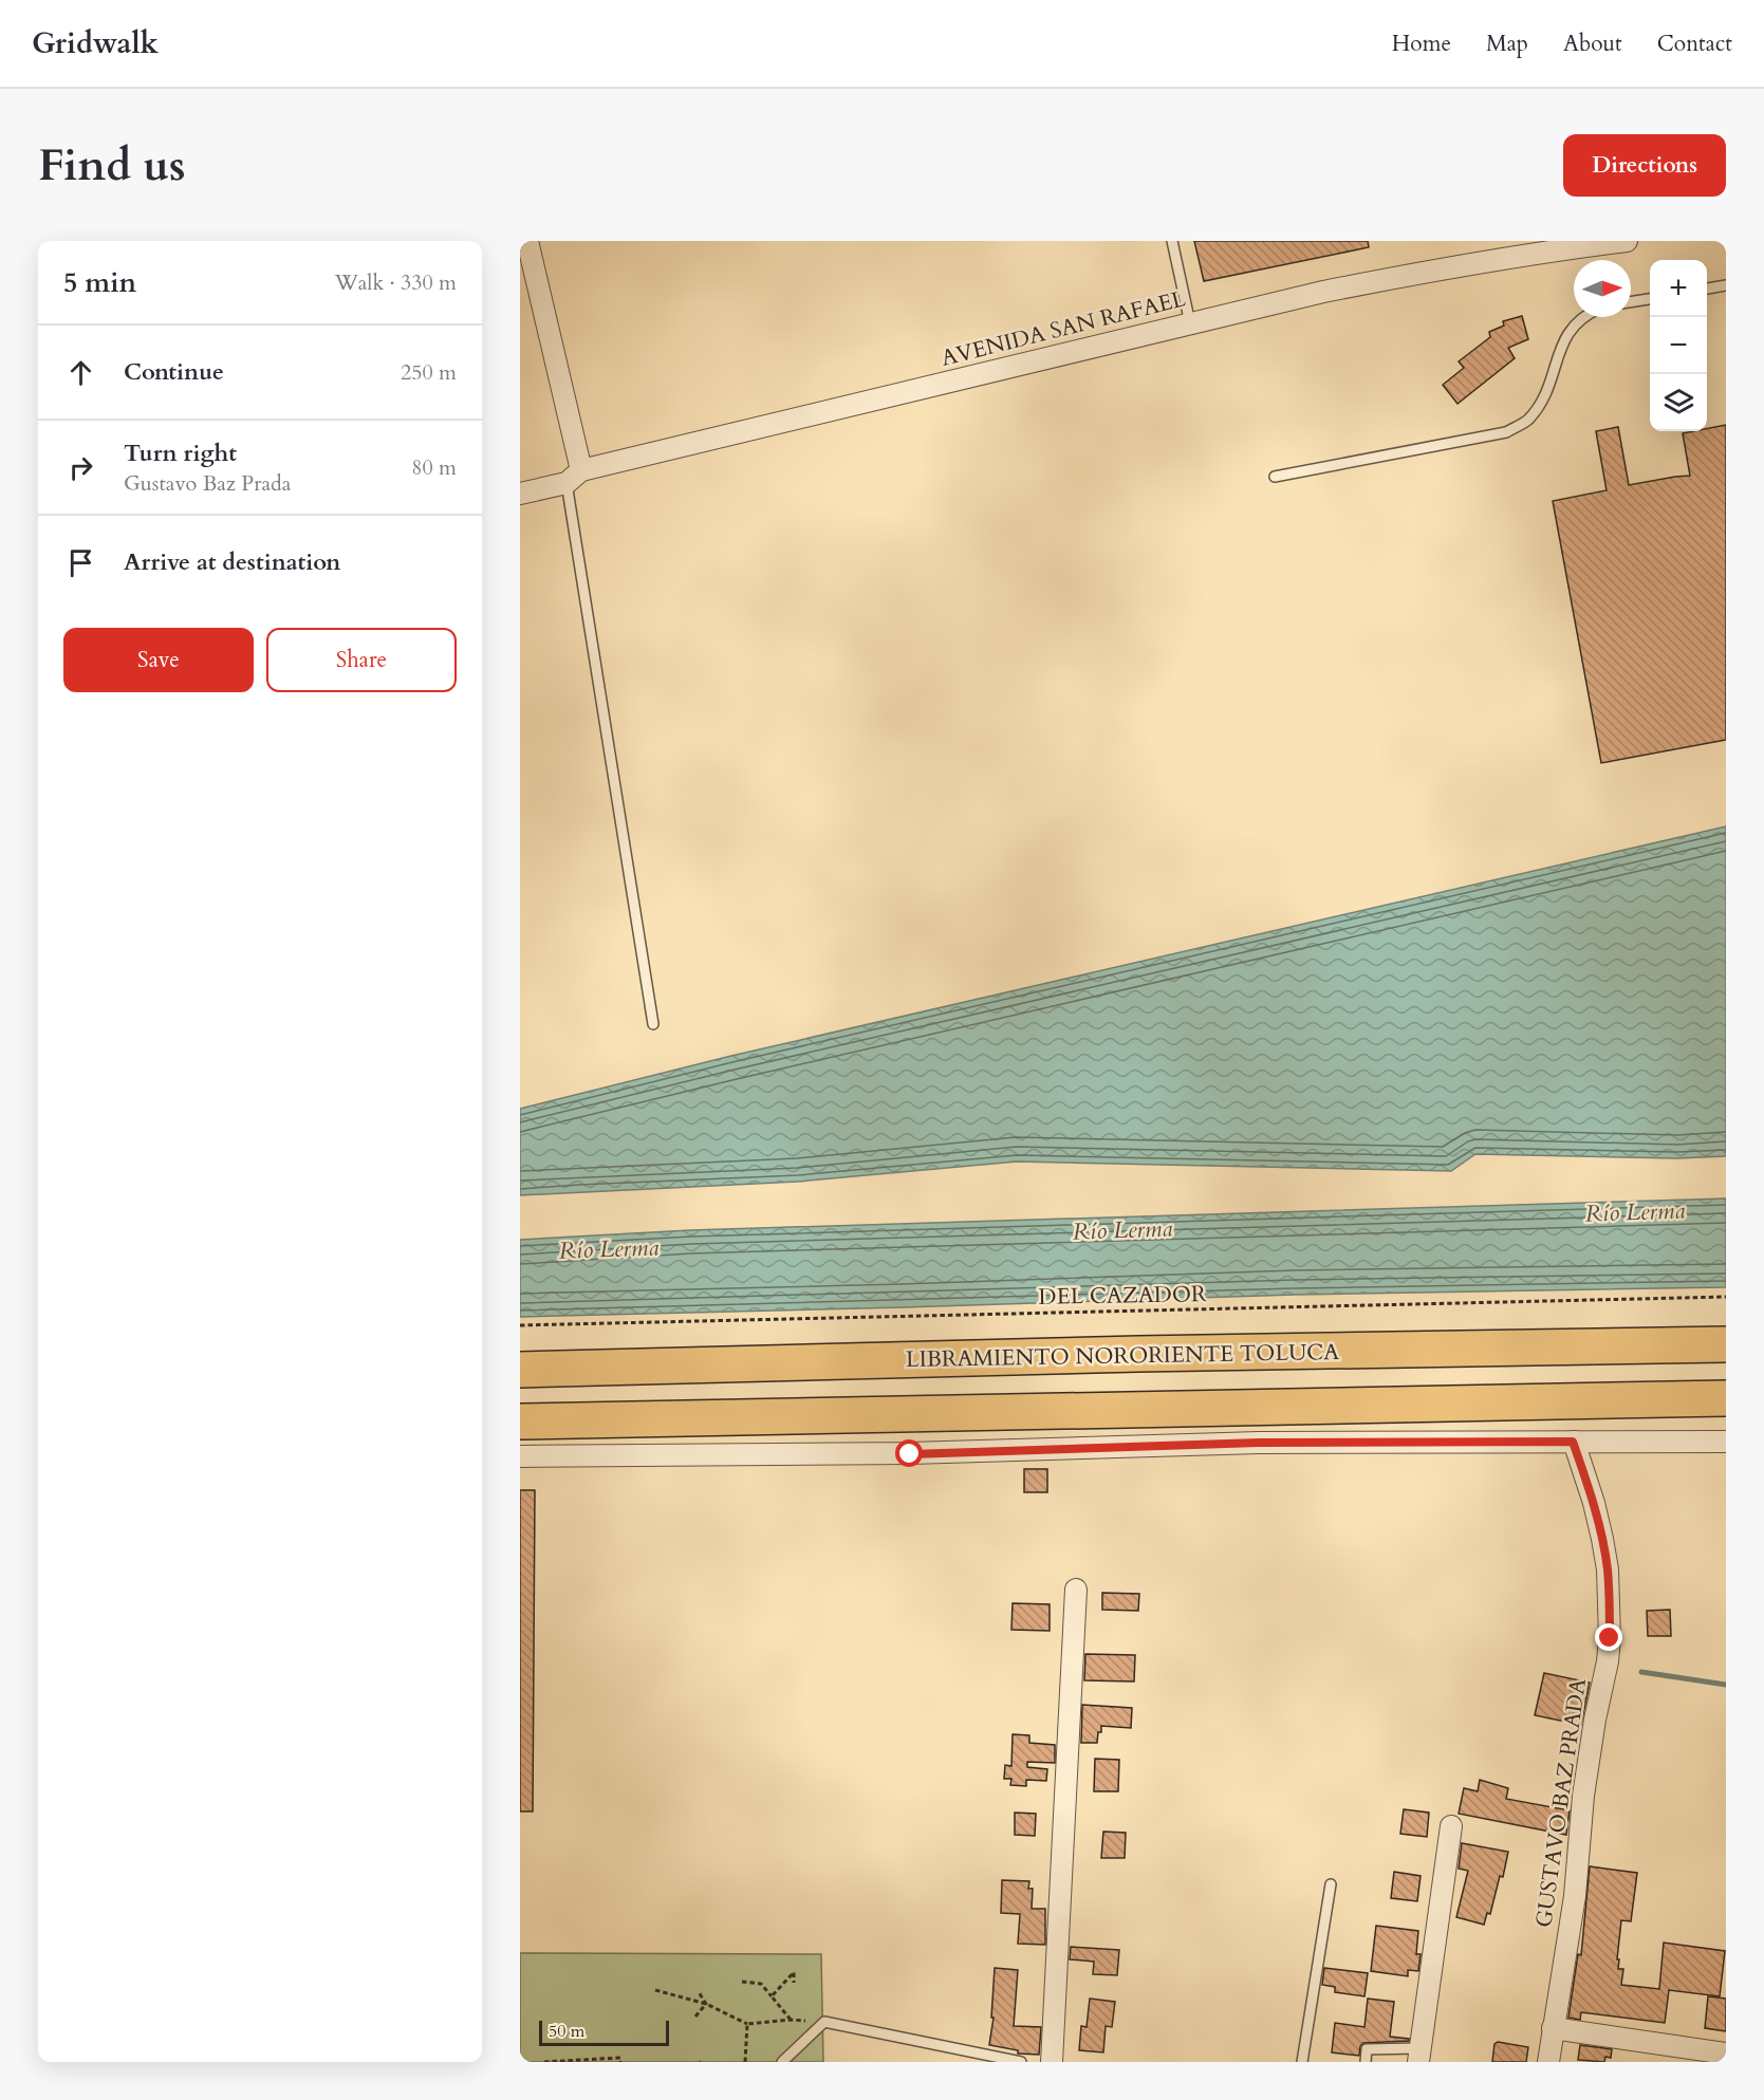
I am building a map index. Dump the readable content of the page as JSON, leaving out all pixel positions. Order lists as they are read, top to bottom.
{
  "streets": {
    "highway": ["LIBRAMIENTO NORORIENTE TOLUCA"],
    "street": ["AVENIDA SAN RAFAEL", "GUSTAVO BAZ PRADA"],
    "path": ["DEL CAZADOR"]
  },
  "water": ["Río Lerma"],
  "scale_bar": "50 m",
  "north": "right",
  "page": {
    "header": "Gridwalk",
    "nav": [
      "Home",
      "Map",
      "About",
      "Contact"
    ],
    "buttons": [
      "Directions",
      ["Save", "Share"]
    ],
    "title": "Find us",
    "heading": ["5 min", "Walk · 330 m"],
    "map_buttons": ["+", "−"],
    "list": [
      ["Continue", "250 m"],
      ["Turn right", "Gustavo Baz Prada", "80 m"],
      "Arrive at destination"
    ],
    "scale": "50 m"
  }
}
